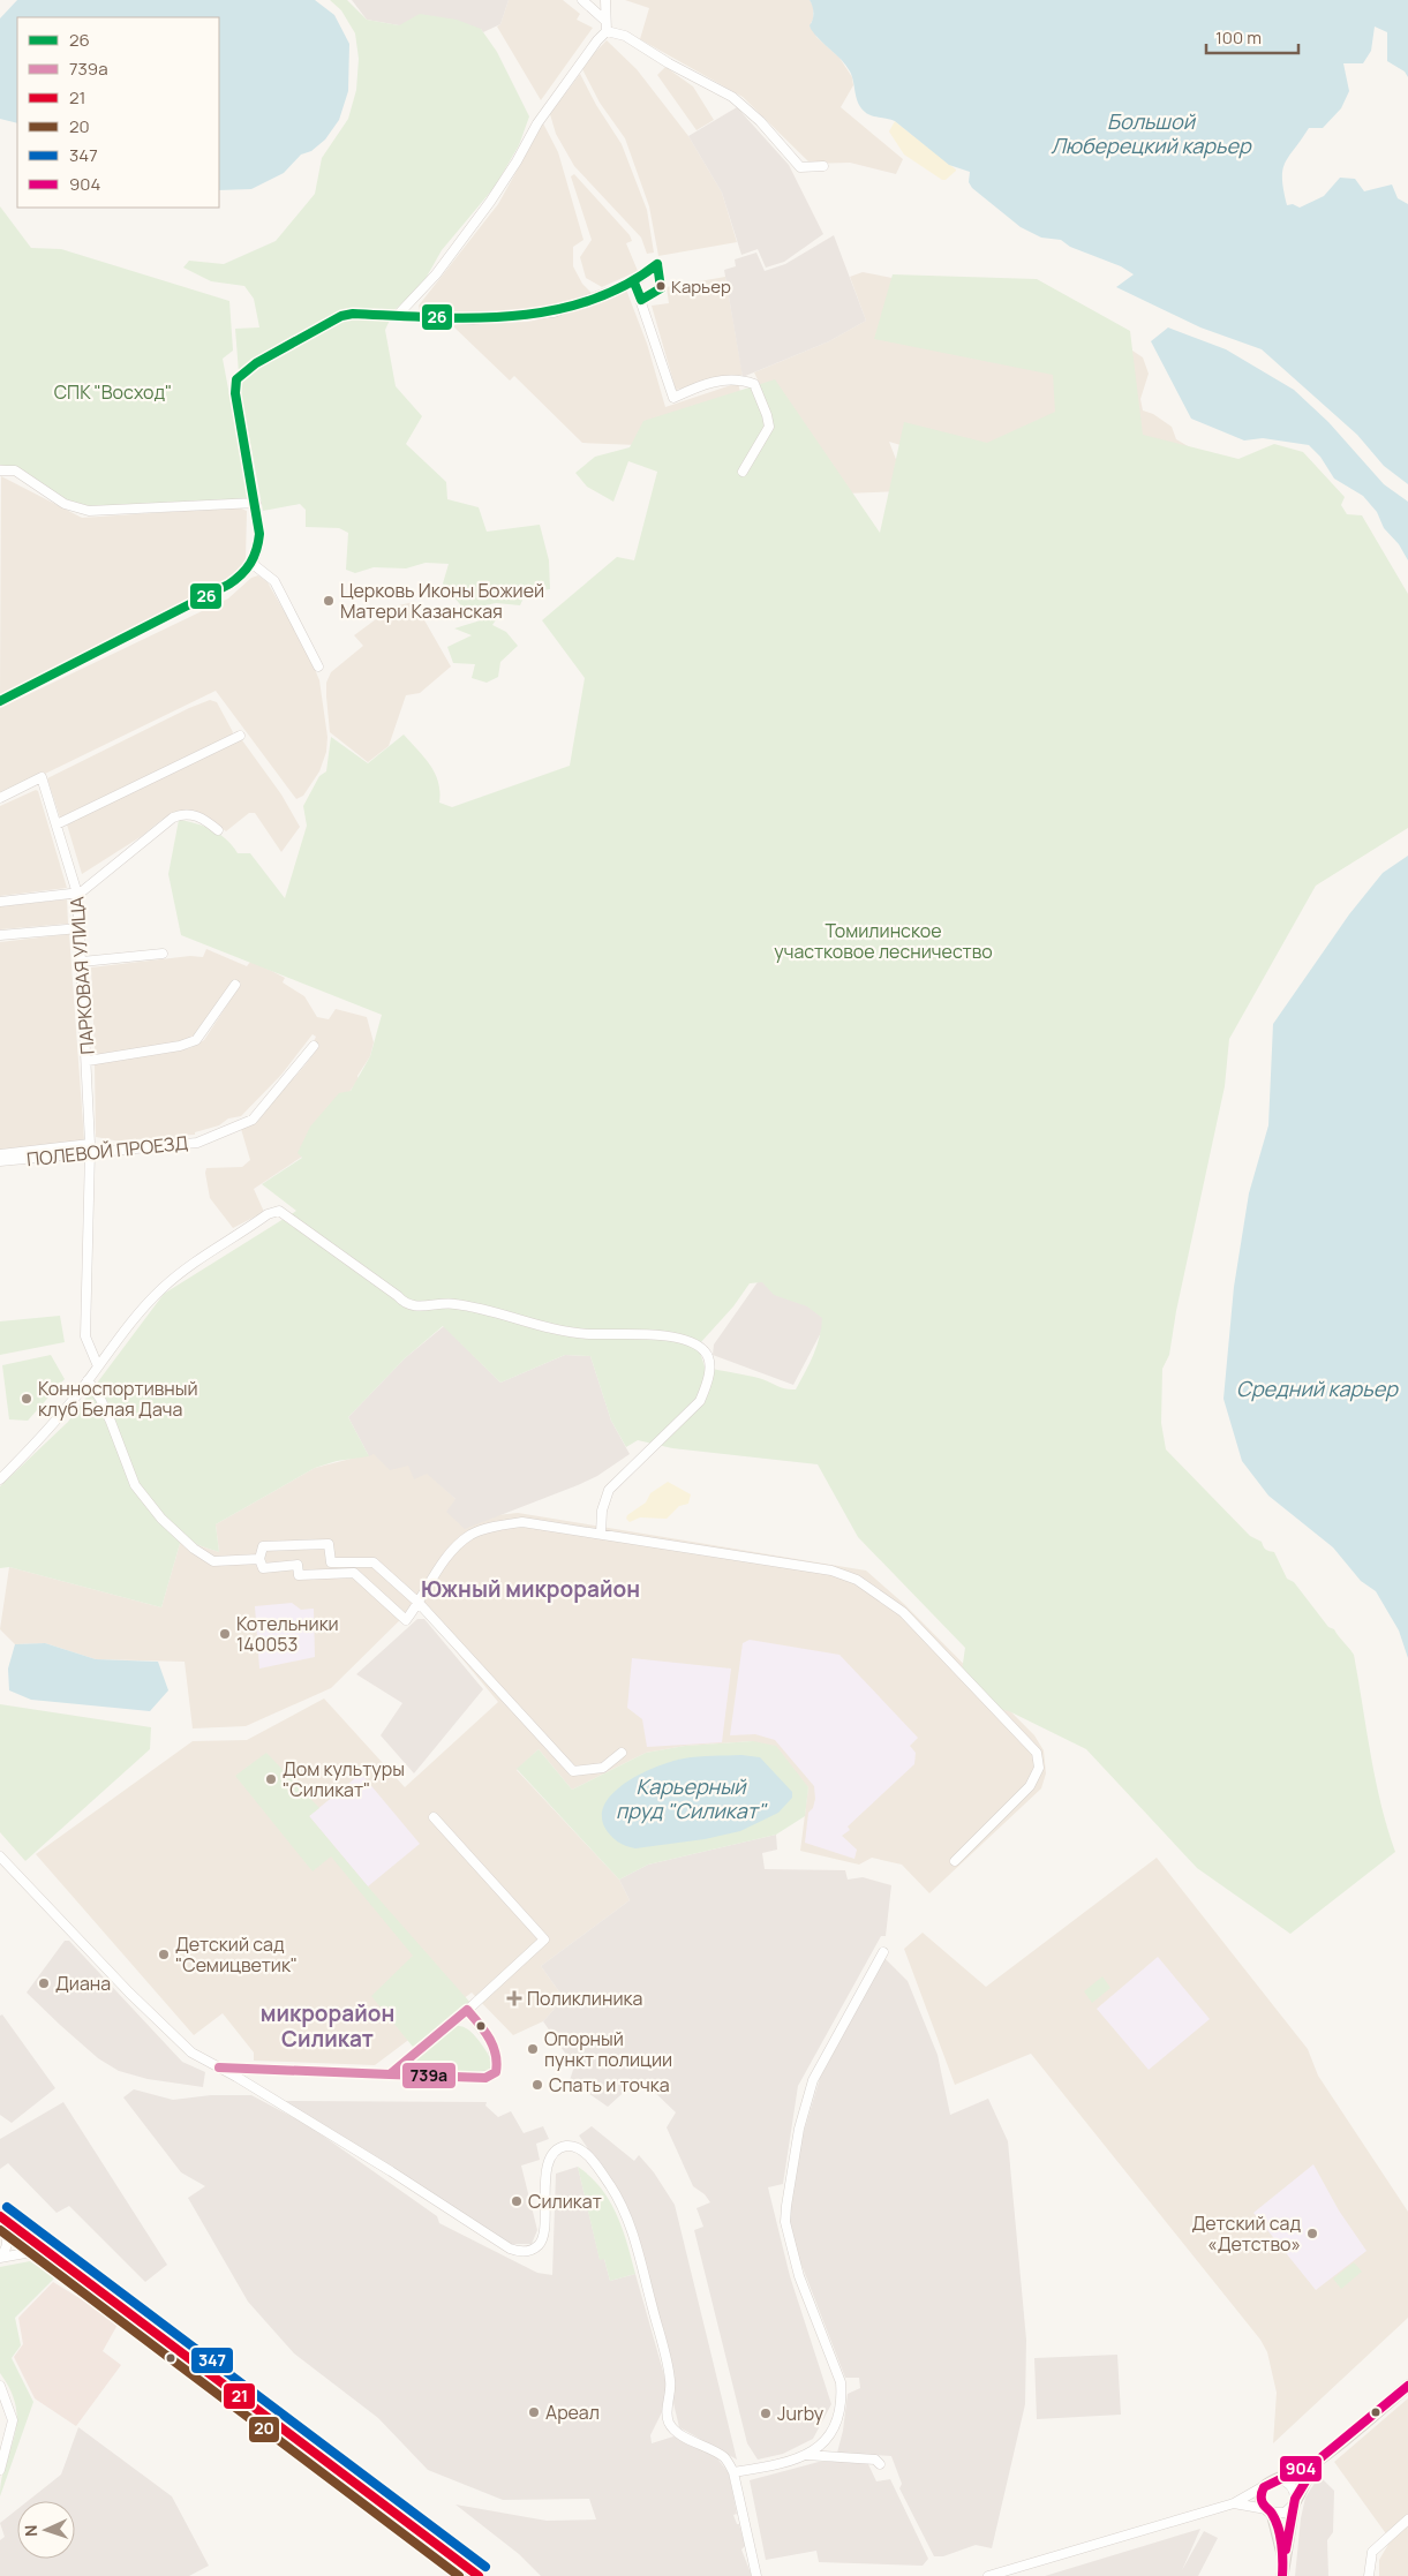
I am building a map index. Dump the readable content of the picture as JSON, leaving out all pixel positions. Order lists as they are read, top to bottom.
{
  "streets": {
    "street": ["ПАРКОВАЯ УЛИЦА", "ПОЛЕВОЙ ПРОЕЗД"]
  },
  "crossings": [
    ["ПАРКОВАЯ УЛИЦА", "ПОЛЕВОЙ ПРОЕЗД"]
  ],
  "districts": ["Южный микрорайон", "микрорайон Силикат"],
  "water": ["Большой Люберецкий карьер", "Средний карьер", "Карьерный пруд \"Силикат\""],
  "parks": ["СПК \"Восход\"", "Томилинское участковое лесничество"],
  "places": {
    "other": [
      "Карьер",
      "Церковь Иконы Божией Матери Казанская",
      "Конноспортивный клуб Белая Дача",
      "Котельники 140053",
      "Дом культуры \"Силикат\"",
      "Детский сад \"Семицветик\"",
      "Диана",
      "Опорный пункт полиции",
      "Спать и точка",
      "Силикат",
      "Детский сад «Детство»",
      "Ареал",
      "Jurby"
    ],
    "health": ["Поликлиника"]
  },
  "lines": [
    "transit line 26",
    "transit line 739а",
    "transit line 347",
    "transit line 21",
    "transit line 20",
    "transit line 904"
  ],
  "legend": [
    "26",
    "739а",
    "21",
    "20",
    "347",
    "904"
  ],
  "scale_bar": "100 m",
  "north": "left"
}
